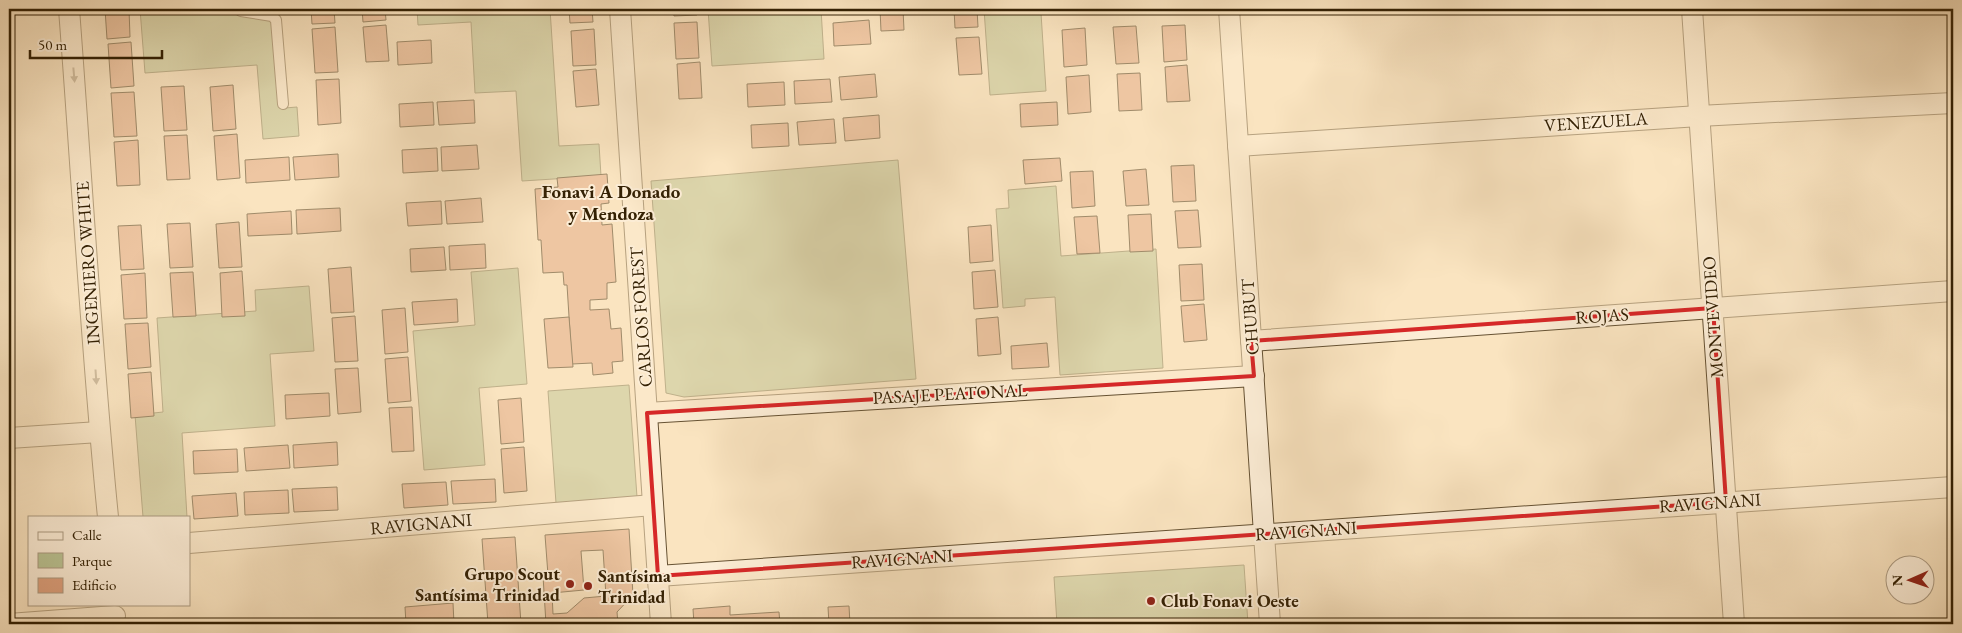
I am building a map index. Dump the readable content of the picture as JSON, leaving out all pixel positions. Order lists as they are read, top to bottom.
{
  "streets": {
    "street": [
      "VENEZUELA",
      "INGENIERO WHITE",
      "ROJAS",
      "CARLOS FOREST",
      "CHUBUT",
      "MONTEVIDEO",
      "PASAJE PEATONAL",
      "RAVIGNANI"
    ]
  },
  "crossings": [
    ["VENEZUELA", "CHUBUT"],
    ["VENEZUELA", "MONTEVIDEO"],
    ["ROJAS", "CHUBUT"],
    ["ROJAS", "MONTEVIDEO"],
    ["CARLOS FOREST", "PASAJE PEATONAL"],
    ["CARLOS FOREST", "RAVIGNANI"],
    ["CHUBUT", "PASAJE PEATONAL"],
    ["CHUBUT", "RAVIGNANI"],
    ["MONTEVIDEO", "RAVIGNANI"]
  ],
  "one_way": ["INGENIERO WHITE"],
  "districts": ["Fonavi A Donado y Mendoza"],
  "places": ["Grupo Scout Santísima Trinidad", "Santísima Trinidad", "Club Fonavi Oeste"],
  "legend": ["Calle", "Parque", "Edificio"],
  "scale_bar": "50 m",
  "north": "left"
}
